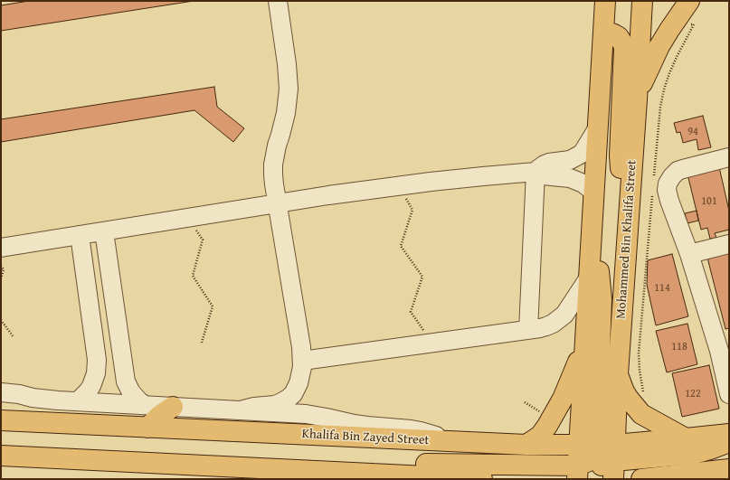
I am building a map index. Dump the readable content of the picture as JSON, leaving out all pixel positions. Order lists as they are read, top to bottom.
{
  "streets": {
    "main road": ["Mohammed Bin Khalifa Street", "Khalifa Bin Zayed Street"]
  },
  "crossings": [
    ["Mohammed Bin Khalifa Street", "Khalifa Bin Zayed Street"]
  ],
  "house_numbers": [
    "94",
    "101",
    "114",
    "118",
    "122"
  ]
}
